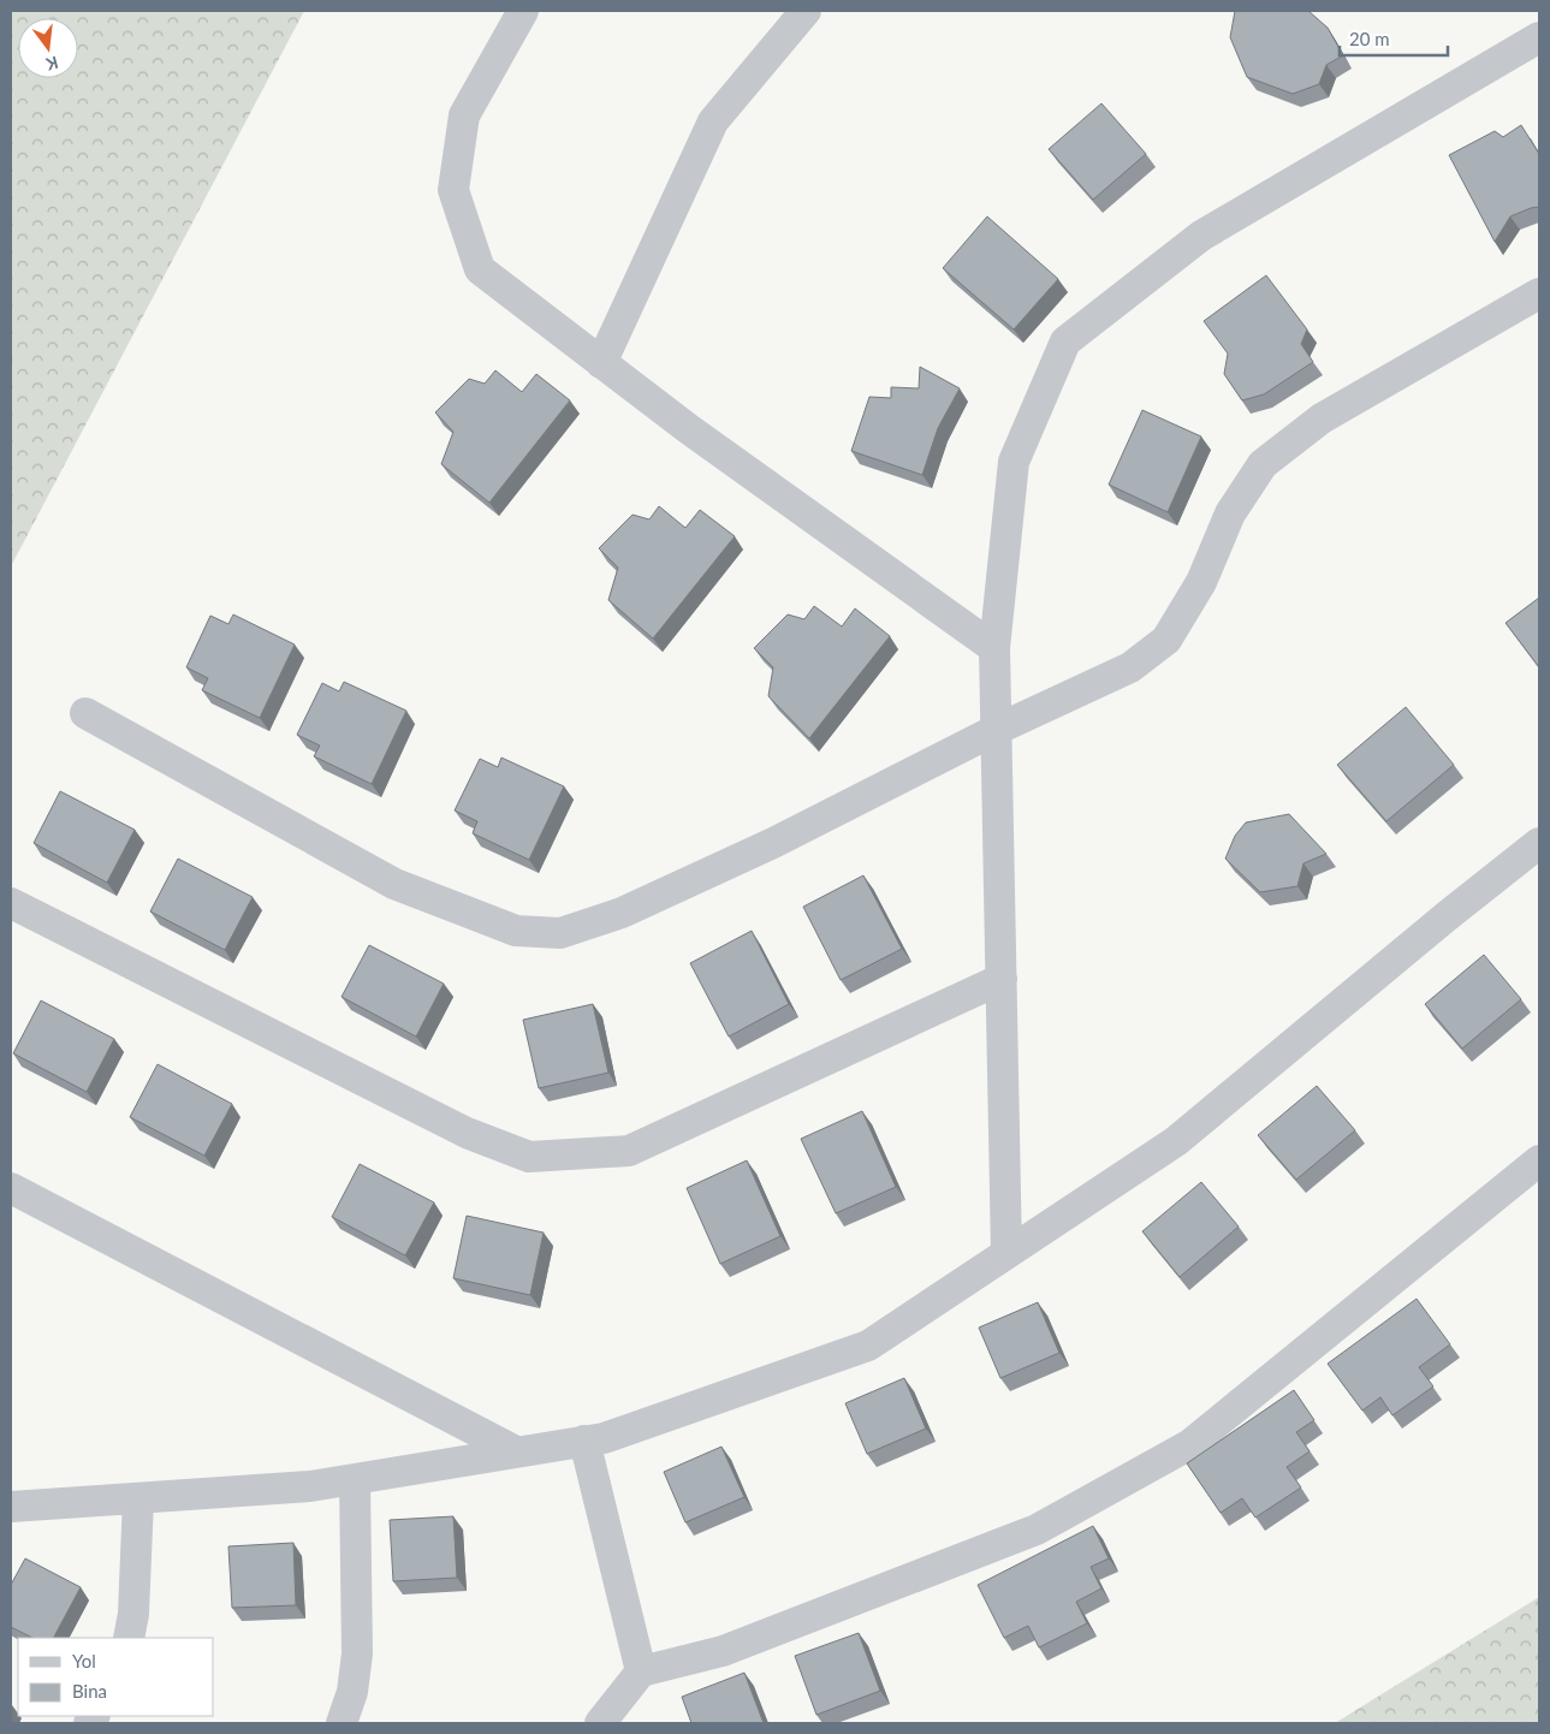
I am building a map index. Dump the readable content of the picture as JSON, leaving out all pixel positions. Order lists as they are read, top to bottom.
{
  "legend": ["Yol", "Bina"],
  "scale_bar": "20 m",
  "north": "bottom"
}
